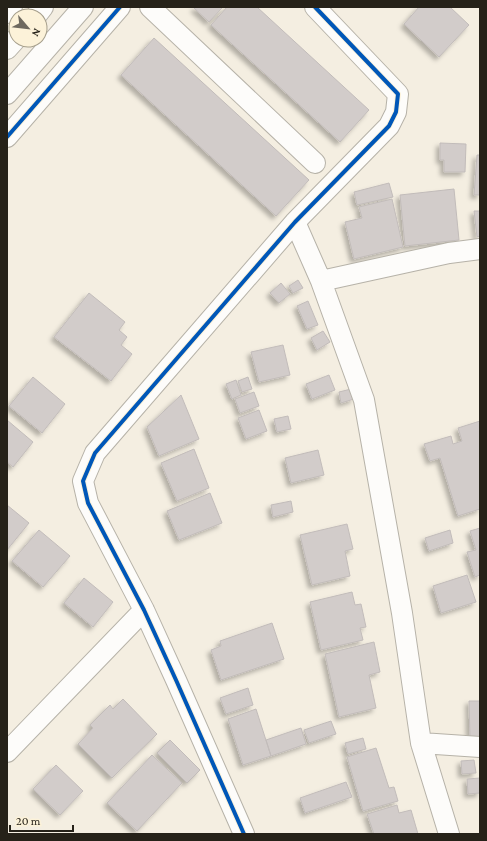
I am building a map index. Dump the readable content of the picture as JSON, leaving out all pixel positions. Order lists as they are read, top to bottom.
{
  "scale_bar": "20 m",
  "north": "bottom right"
}
